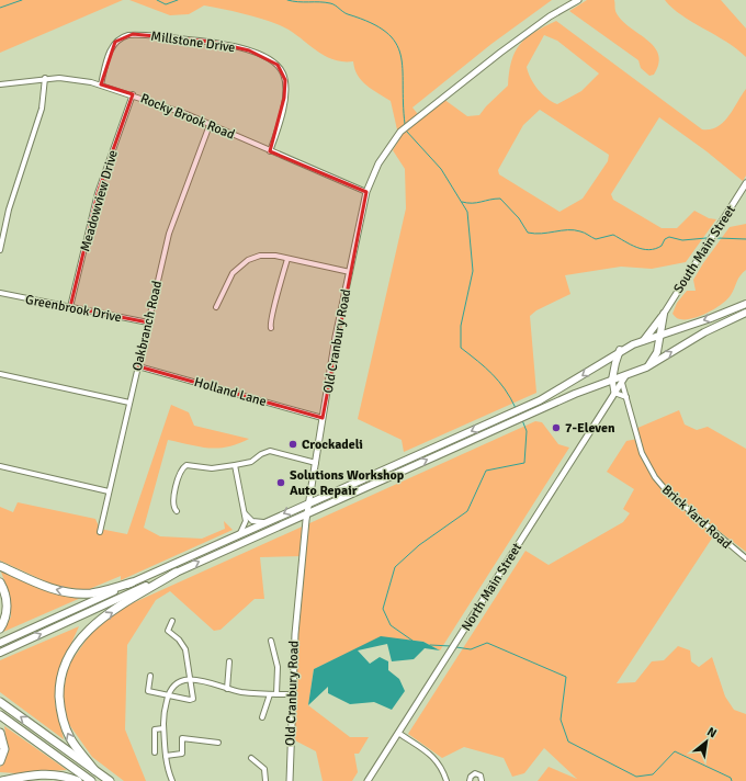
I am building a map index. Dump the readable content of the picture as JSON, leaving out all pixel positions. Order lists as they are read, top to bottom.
{
  "streets": {
    "street": [
      "Millstone Drive",
      "Rocky Brook Road",
      "Meadowview Drive",
      "South Main Street",
      "Greenbrook Drive",
      "Oakbranch Road",
      "Old Cranbury Road",
      "Holland Lane",
      "Brick Yard Road",
      "North Main Street"
    ]
  },
  "crossings": [
    ["Millstone Drive", "Rocky Brook Road"],
    ["Rocky Brook Road", "Meadowview Drive"],
    ["Rocky Brook Road", "Oakbranch Road"],
    ["Rocky Brook Road", "Old Cranbury Road"],
    ["Meadowview Drive", "Greenbrook Drive"],
    ["Greenbrook Drive", "Oakbranch Road"],
    ["Oakbranch Road", "Holland Lane"],
    ["Old Cranbury Road", "Holland Lane"],
    ["Brick Yard Road", "North Main Street"]
  ],
  "places": ["7-Eleven", "Crockadeli", "Solutions Workshop Auto Repair"],
  "north": "top right"
}
